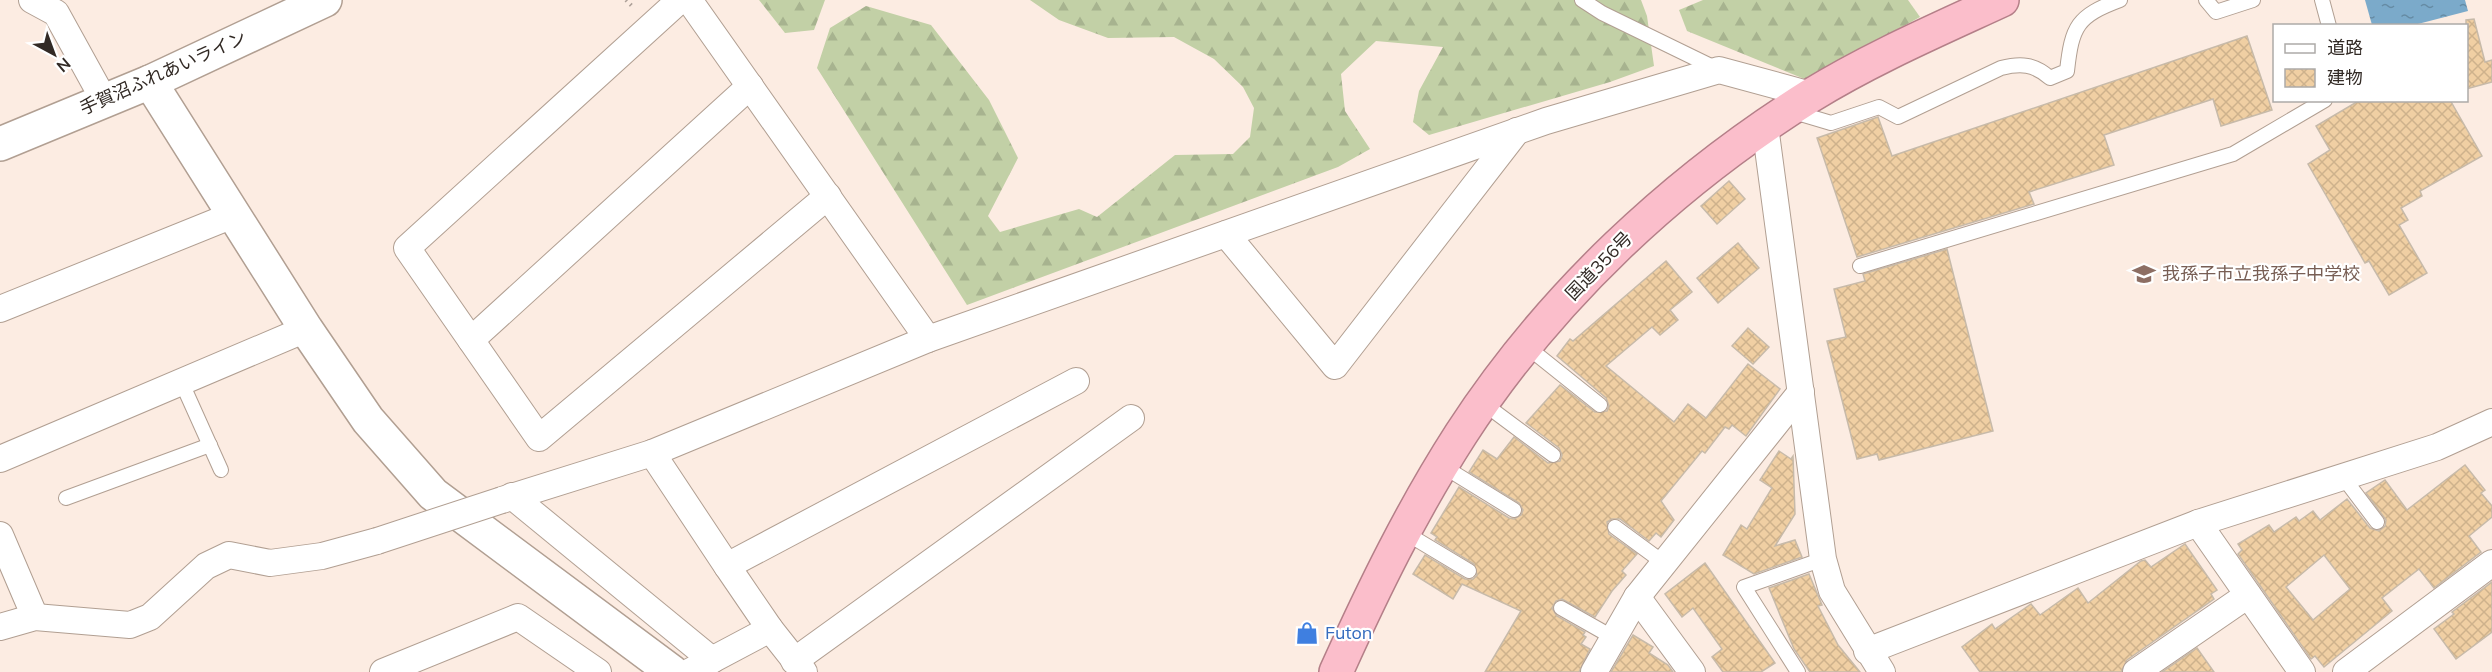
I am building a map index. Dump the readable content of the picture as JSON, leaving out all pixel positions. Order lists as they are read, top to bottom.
{
  "streets": {
    "highway": ["国道356号"],
    "street": ["手賀沼ふれあいライン"]
  },
  "places": {
    "school or university": ["我孫子市立我孫子中学校"],
    "shop": ["Futon"]
  },
  "legend": ["道路", "建物"],
  "north": "bottom right"
}
